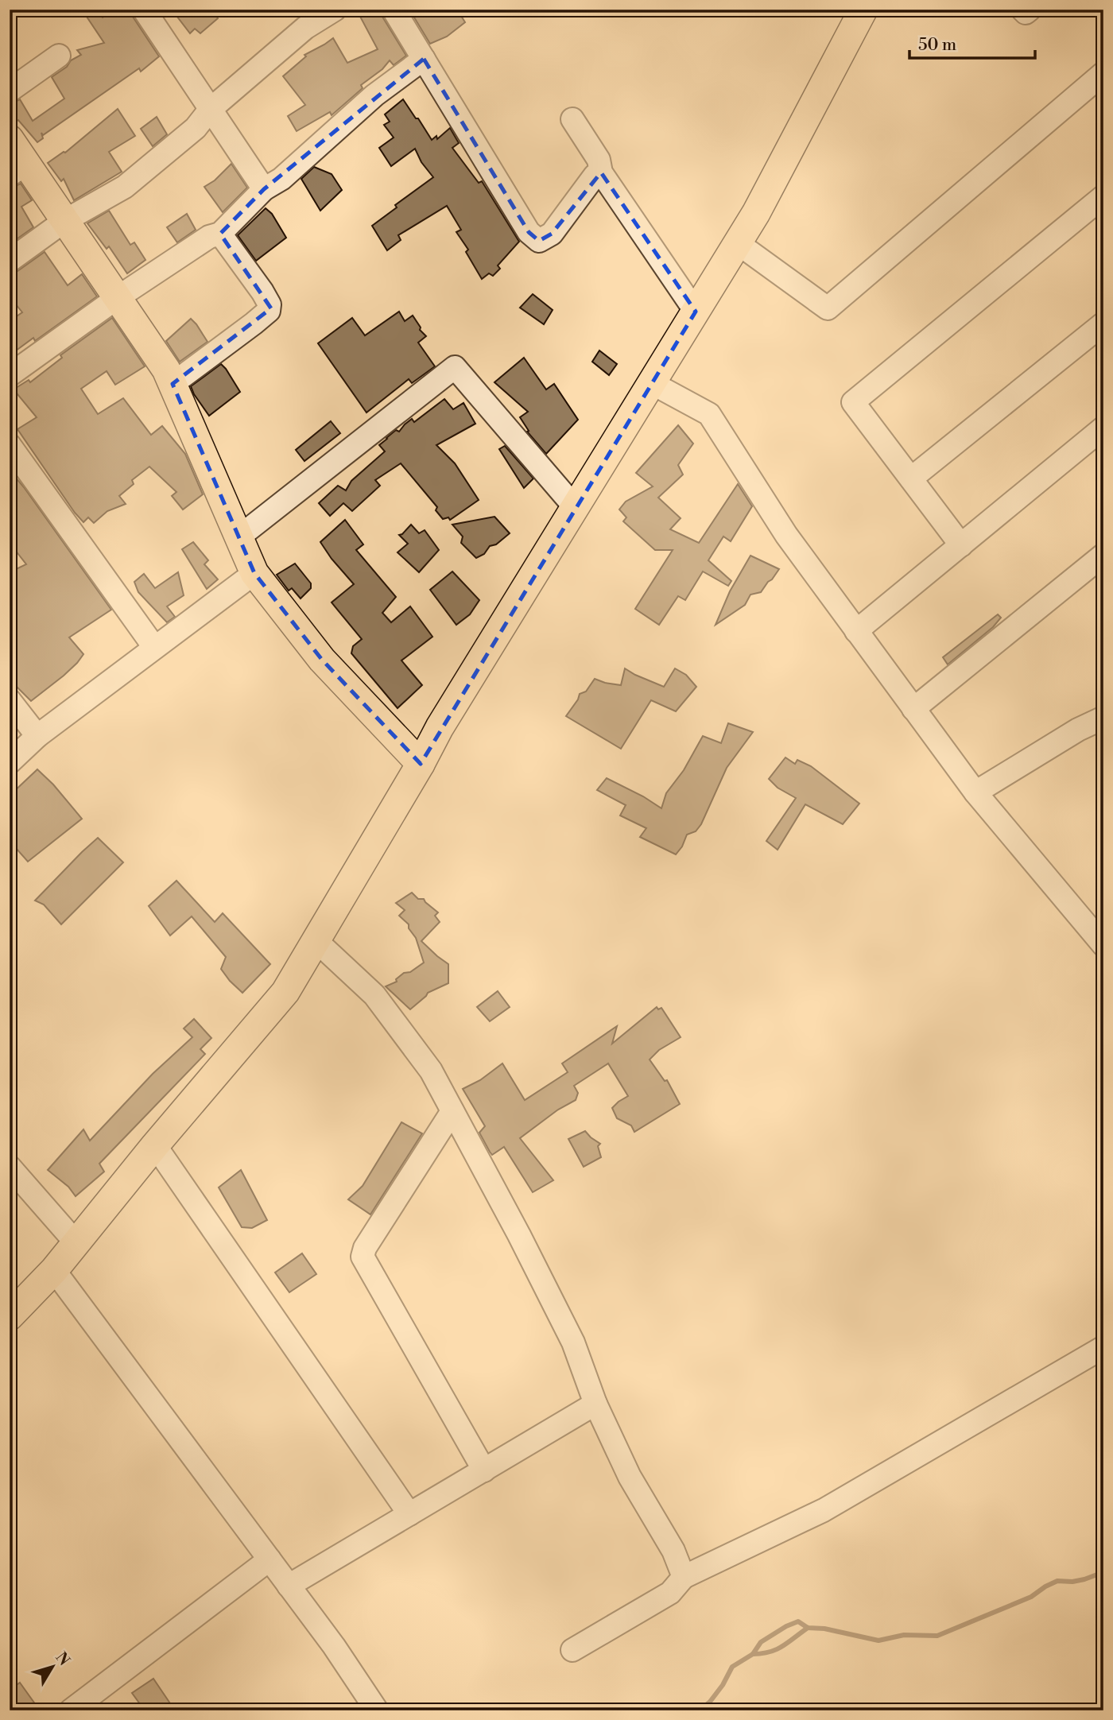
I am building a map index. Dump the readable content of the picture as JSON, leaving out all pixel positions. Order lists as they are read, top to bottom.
{
  "scale_bar": "50 m",
  "north": "top right"
}
